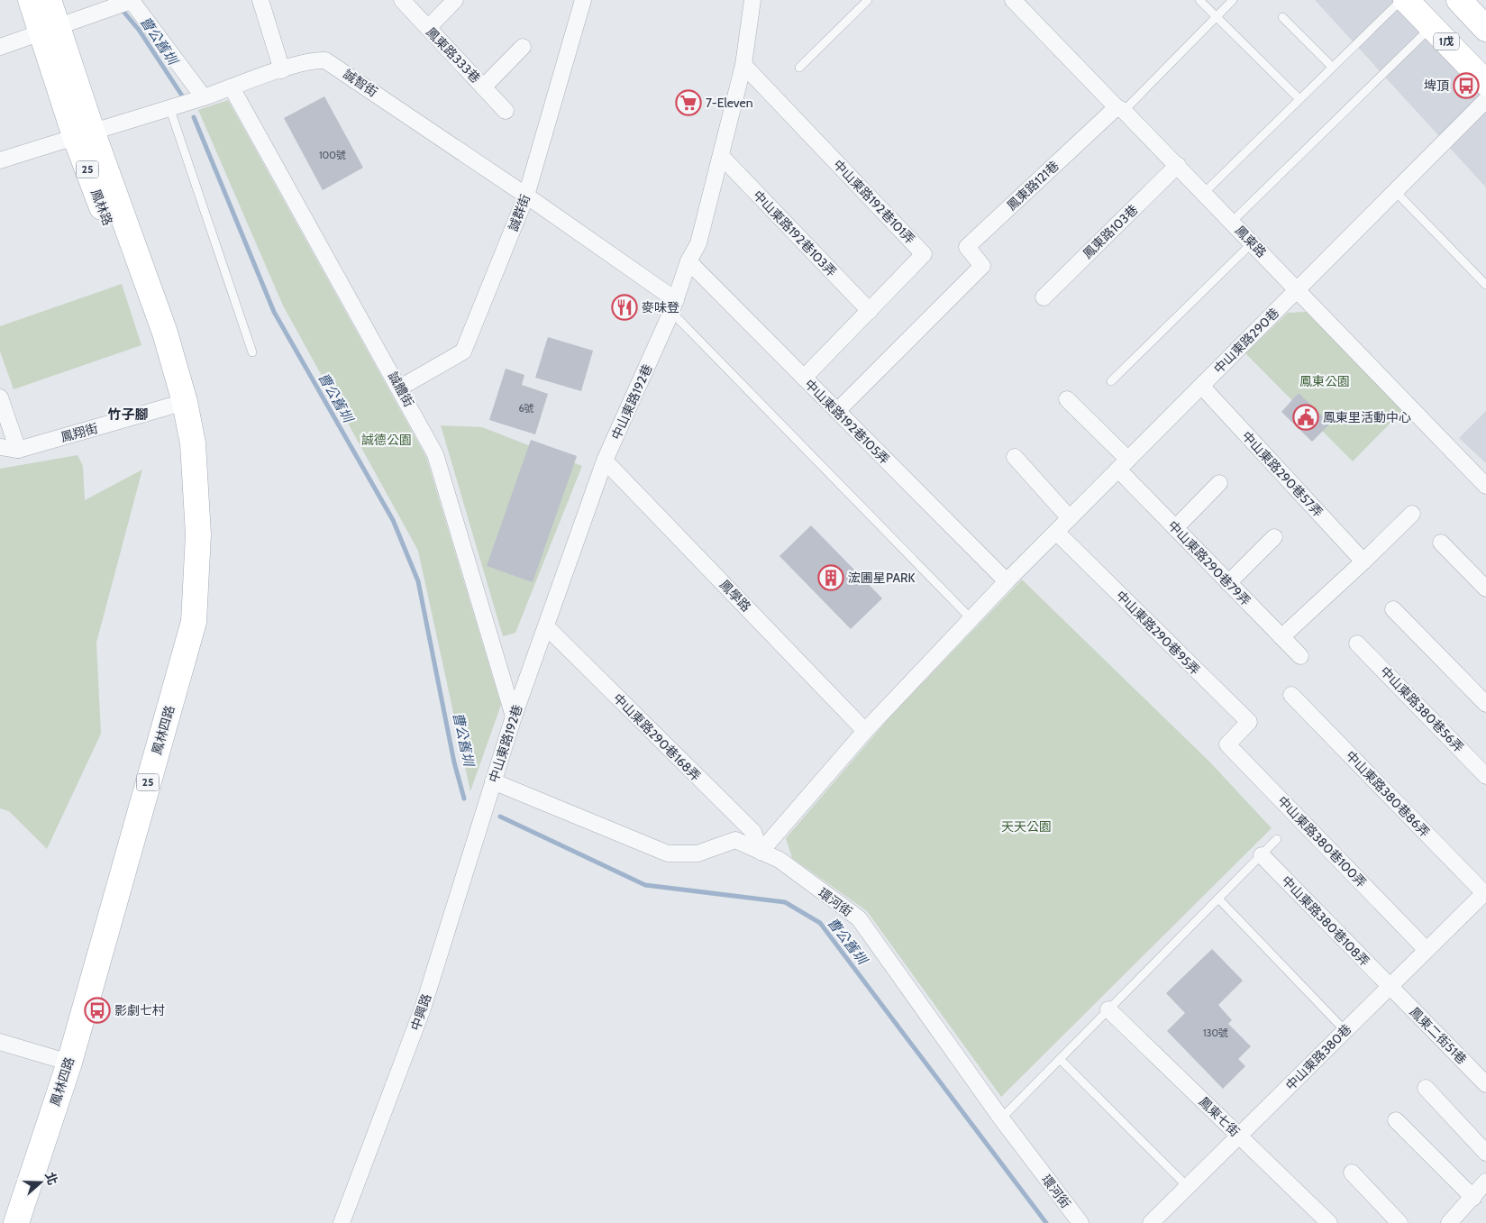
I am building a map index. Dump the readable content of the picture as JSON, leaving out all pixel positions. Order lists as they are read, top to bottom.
{
  "streets": {
    "main road": [
      "1戊",
      "25",
      "鳳林路",
      "鳳林四路"
    ],
    "street": [
      "鳳東路333巷",
      "誠智街",
      "鳳東路121巷",
      "中山東路192巷101弄",
      "誠群街",
      "鳳東路103巷",
      "中山東路192巷103弄",
      "鳳東路",
      "中山東路290巷",
      "誠體街",
      "中山東路192巷",
      "中山東路192巷105弄",
      "鳳翔街",
      "中山東路290巷57弄",
      "中山東路290巷79弄",
      "鳳學路",
      "中山東路290巷95弄",
      "中山東路380巷56弄",
      "中山東路290巷168弄",
      "中山東路380巷86弄",
      "中山東路380巷100弄",
      "環河街",
      "中山東路380巷108弄",
      "中興路",
      "鳳東二街51巷",
      "中山東路380巷",
      "鳳東七街"
    ]
  },
  "crossings": [
    ["誠智街", "鳳林路"],
    ["誠智街", "誠群街"],
    ["誠智街", "誠體街"],
    ["誠智街", "中山東路192巷"],
    ["鳳東路121巷", "鳳東路"],
    ["鳳東路121巷", "中山東路192巷105弄"],
    ["中山東路192巷101弄", "中山東路192巷103弄"],
    ["中山東路192巷101弄", "中山東路192巷"],
    ["中山東路192巷101弄", "中山東路192巷105弄"],
    ["鳳林路", "鳳林四路"],
    ["誠群街", "誠體街"],
    ["鳳東路103巷", "鳳東路"],
    ["中山東路192巷103弄", "中山東路192巷"],
    ["鳳東路", "中山東路290巷"],
    ["中山東路290巷", "中山東路192巷105弄"],
    ["中山東路290巷", "中山東路290巷57弄"],
    ["中山東路290巷", "中山東路290巷79弄"],
    ["中山東路290巷", "鳳學路"],
    ["中山東路290巷", "中山東路290巷95弄"],
    ["中山東路290巷", "中山東路290巷168弄"],
    ["中山東路290巷", "環河街"],
    ["誠體街", "中山東路192巷"],
    ["中山東路192巷", "中山東路192巷105弄"],
    ["中山東路192巷", "鳳學路"],
    ["中山東路192巷", "中山東路290巷168弄"],
    ["中山東路192巷", "環河街"],
    ["中山東路192巷", "中興路"],
    ["鳳翔街", "鳳林四路"],
    ["中山東路290巷95弄", "中山東路380巷100弄"],
    ["中山東路290巷168弄", "環河街"],
    ["中山東路380巷86弄", "中山東路380巷"],
    ["中山東路380巷100弄", "中山東路380巷"],
    ["中山東路380巷108弄", "鳳東二街51巷"],
    ["中山東路380巷108弄", "中山東路380巷"],
    ["鳳東二街51巷", "中山東路380巷"],
    ["中山東路380巷", "鳳東七街"]
  ],
  "districts": ["竹子腳"],
  "water": ["曹公舊圳"],
  "parks": ["鳳東公園", "誠德公園", "天天公園"],
  "places": {
    "bus stop": ["埤頂", "影劇七村"],
    "supermarket": ["7-Eleven"],
    "restaurant": ["麥味登"],
    "public building": ["鳳東里活動中心"],
    "building": ["浤圃星PARK"]
  },
  "house_numbers": ["100號", "6號", "130號"],
  "north": "right"
}
